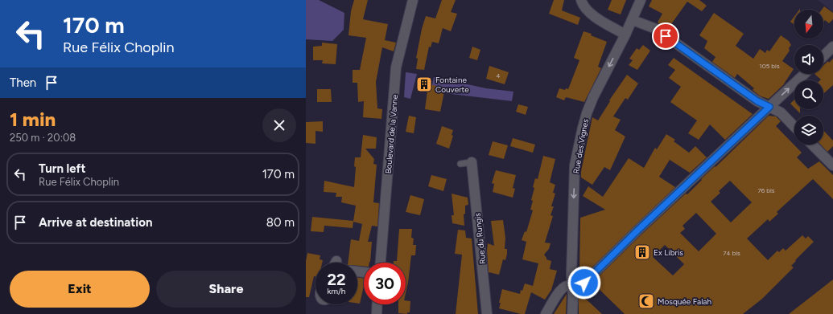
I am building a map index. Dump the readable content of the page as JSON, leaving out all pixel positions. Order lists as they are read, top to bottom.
{
  "streets": {
    "street": ["Boulevard de la Vanne", "Rue des Vignes", "Rue du Rungis"]
  },
  "one_way": ["Rue des Vignes"],
  "places": {
    "building": ["Fontaine Couverte", "Ex Libris"],
    "mosque": ["Mosquée Falah"]
  },
  "house_numbers": [
    "105 bis",
    "4",
    "76 bis",
    "74 bis"
  ],
  "north": "bottom",
  "page": {
    "turn": ["170 m", "Rue Félix Choplin"],
    "then": "Then",
    "heading": ["1 min", "250 m · 20:08"],
    "list": [
      {
        "name": "Turn left",
        "note": "Rue Félix Choplin",
        "value": "170 m"
      },
      {
        "name": "Arrive at destination",
        "value": "80 m"
      }
    ],
    "speed": "22 km/h",
    "limit": "30",
    "buttons": ["Exit", "Share"]
  }
}
